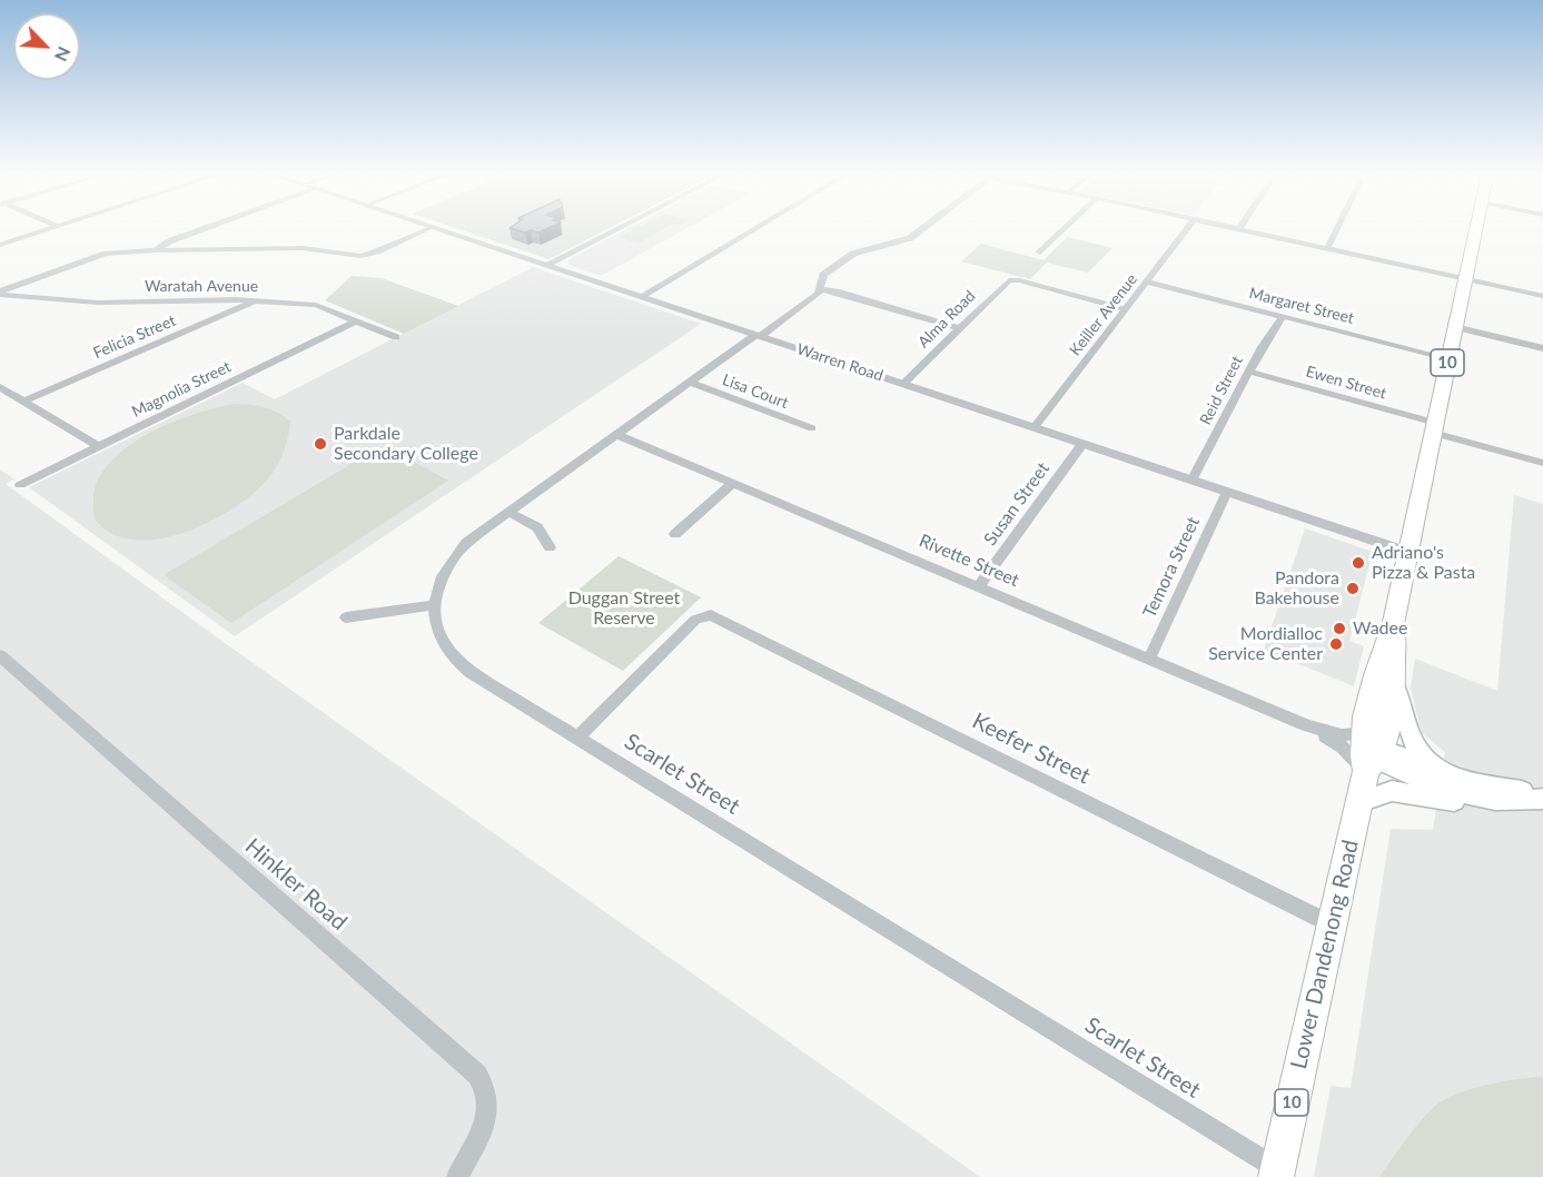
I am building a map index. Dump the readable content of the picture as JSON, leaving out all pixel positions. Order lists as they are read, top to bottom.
{
  "streets": {
    "highway": ["10", "Lower Dandenong Road"],
    "street": [
      "Waratah Avenue",
      "Margaret Street",
      "Keiller Avenue",
      "Alma Road",
      "Felicia Street",
      "Warren Road",
      "Ewen Street",
      "Magnolia Street",
      "Reid Street",
      "Lisa Court",
      "Susan Street",
      "Rivette Street",
      "Temora Street",
      "Keefer Street",
      "Scarlet Street",
      "Hinkler Road"
    ]
  },
  "crossings": [
    ["Waratah Avenue", "Felicia Street"],
    ["Waratah Avenue", "Magnolia Street"],
    ["Margaret Street", "Keiller Avenue"],
    ["Margaret Street", "Reid Street"],
    ["Margaret Street", "Lower Dandenong Road"],
    ["Keiller Avenue", "Alma Road"],
    ["Keiller Avenue", "Warren Road"],
    ["Alma Road", "Warren Road"],
    ["Warren Road", "Reid Street"],
    ["Warren Road", "Susan Street"],
    ["Warren Road", "Temora Street"],
    ["Warren Road", "Lower Dandenong Road"],
    ["Ewen Street", "Reid Street"],
    ["Ewen Street", "Lower Dandenong Road"],
    ["Susan Street", "Rivette Street"],
    ["Rivette Street", "Temora Street"],
    ["Rivette Street", "Lower Dandenong Road"],
    ["Keefer Street", "Scarlet Street"],
    ["Keefer Street", "Lower Dandenong Road"],
    ["Scarlet Street", "Lower Dandenong Road"]
  ],
  "parks": ["Duggan Street Reserve"],
  "places": [
    "Parkdale Secondary College",
    "Adriano's Pizza & Pasta",
    "Pandora Bakehouse",
    "Wadee",
    "Mordialloc Service Center"
  ],
  "north": "bottom right"
}
